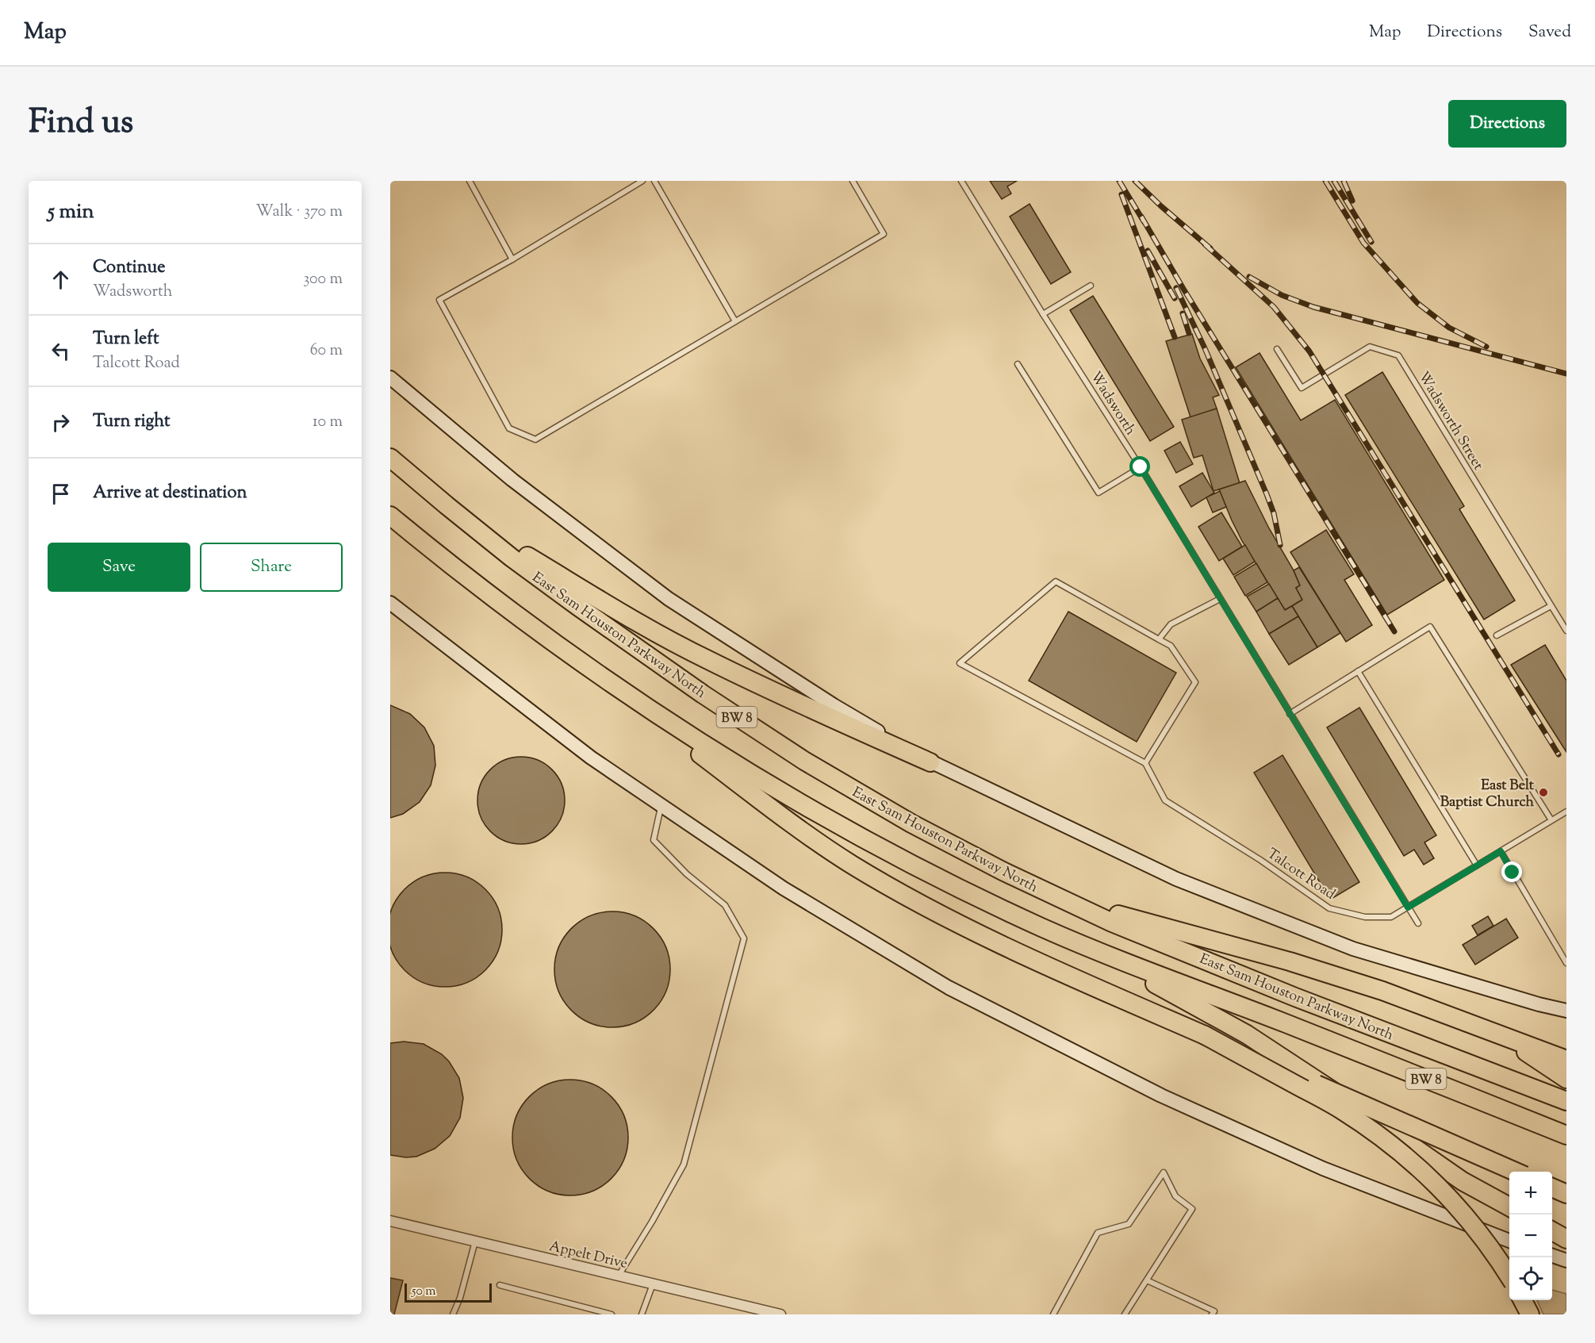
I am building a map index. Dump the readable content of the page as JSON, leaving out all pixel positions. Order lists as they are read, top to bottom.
{
  "streets": {
    "highway": ["East Sam Houston Parkway North", "BW 8"],
    "street": ["Appelt Drive"],
    "lane": ["Wadsworth", "Wadsworth Street", "Talcott Road"]
  },
  "crossings": [
    ["Wadsworth", "Talcott Road"]
  ],
  "places": ["East Belt Baptist Church"],
  "scale_bar": "50 m",
  "page": {
    "header": "Map",
    "nav": ["Map", "Directions", "Saved"],
    "title": "Find us",
    "buttons": [
      "Directions",
      ["Save", "Share"]
    ],
    "heading": ["5 min", "Walk · 370 m"],
    "list": [
      ["Continue", "Wadsworth", "300 m"],
      ["Turn left", "Talcott Road", "60 m"],
      ["Turn right", "10 m"],
      "Arrive at destination"
    ],
    "map_buttons": ["+", "−"],
    "scale": "50 m"
  }
}
